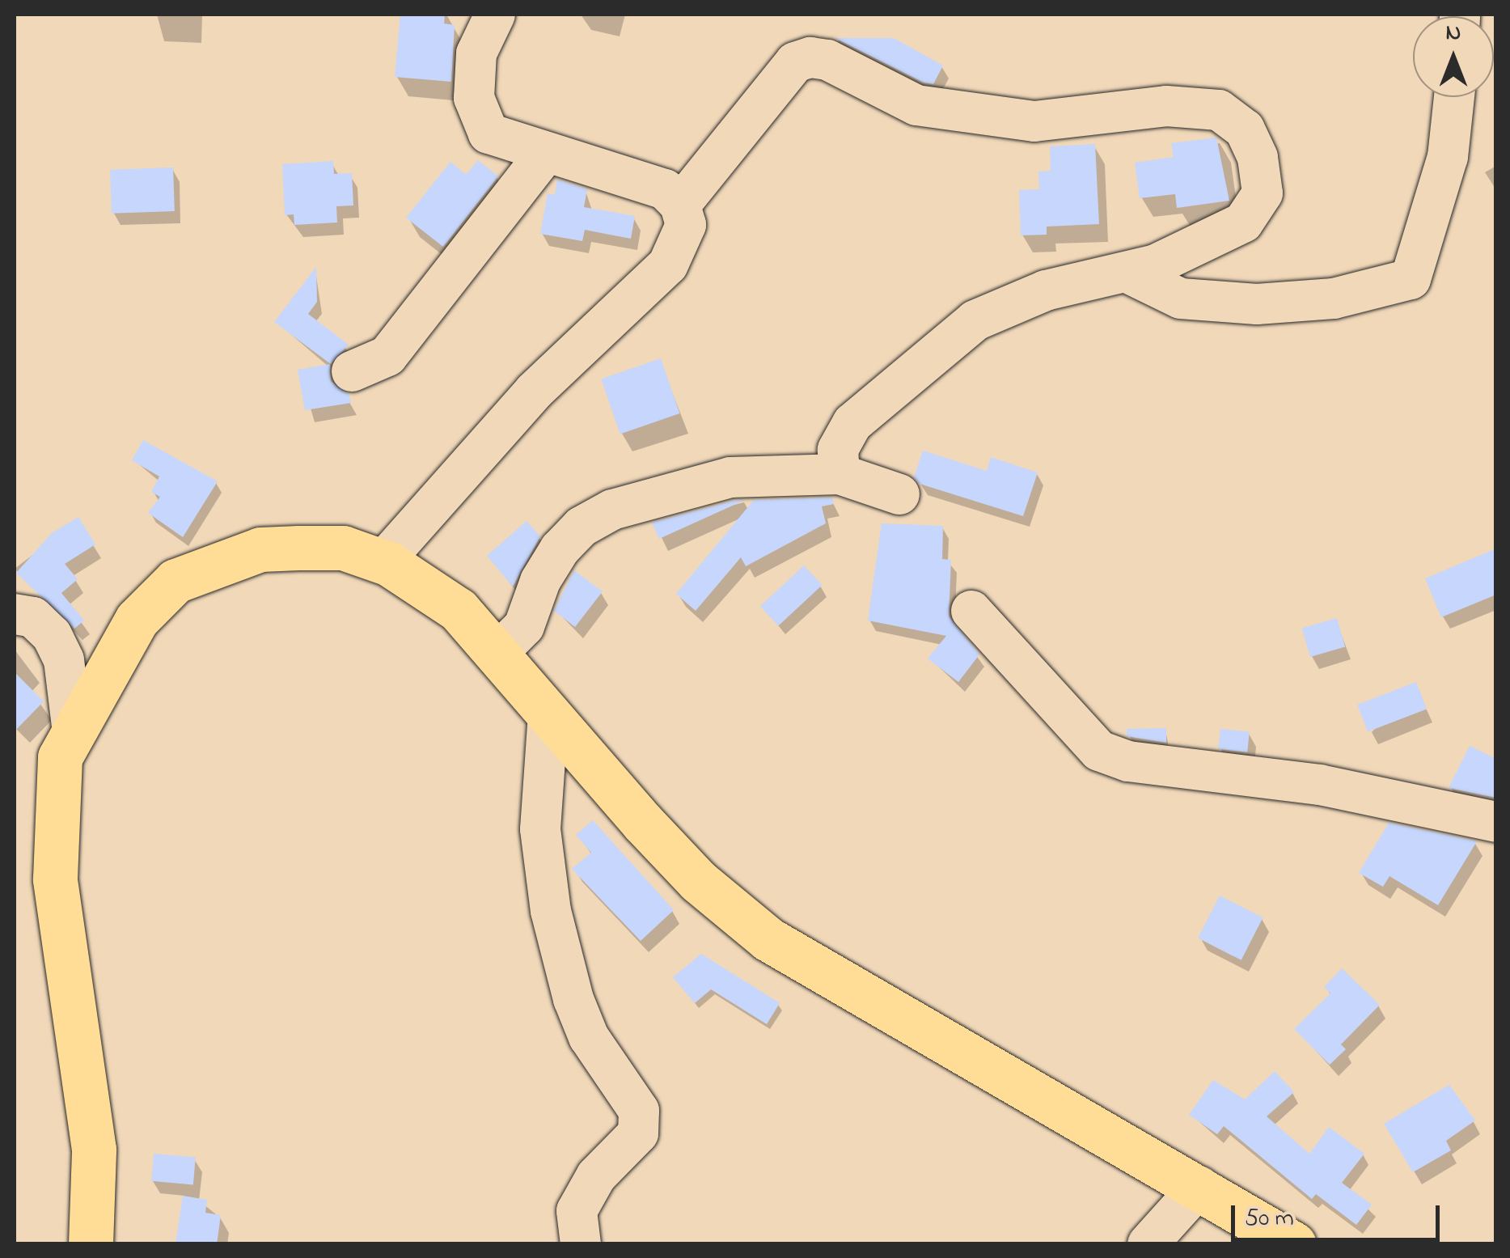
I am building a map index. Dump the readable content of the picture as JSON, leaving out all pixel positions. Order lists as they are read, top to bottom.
{
  "scale_bar": "50 m",
  "north": "top"
}
